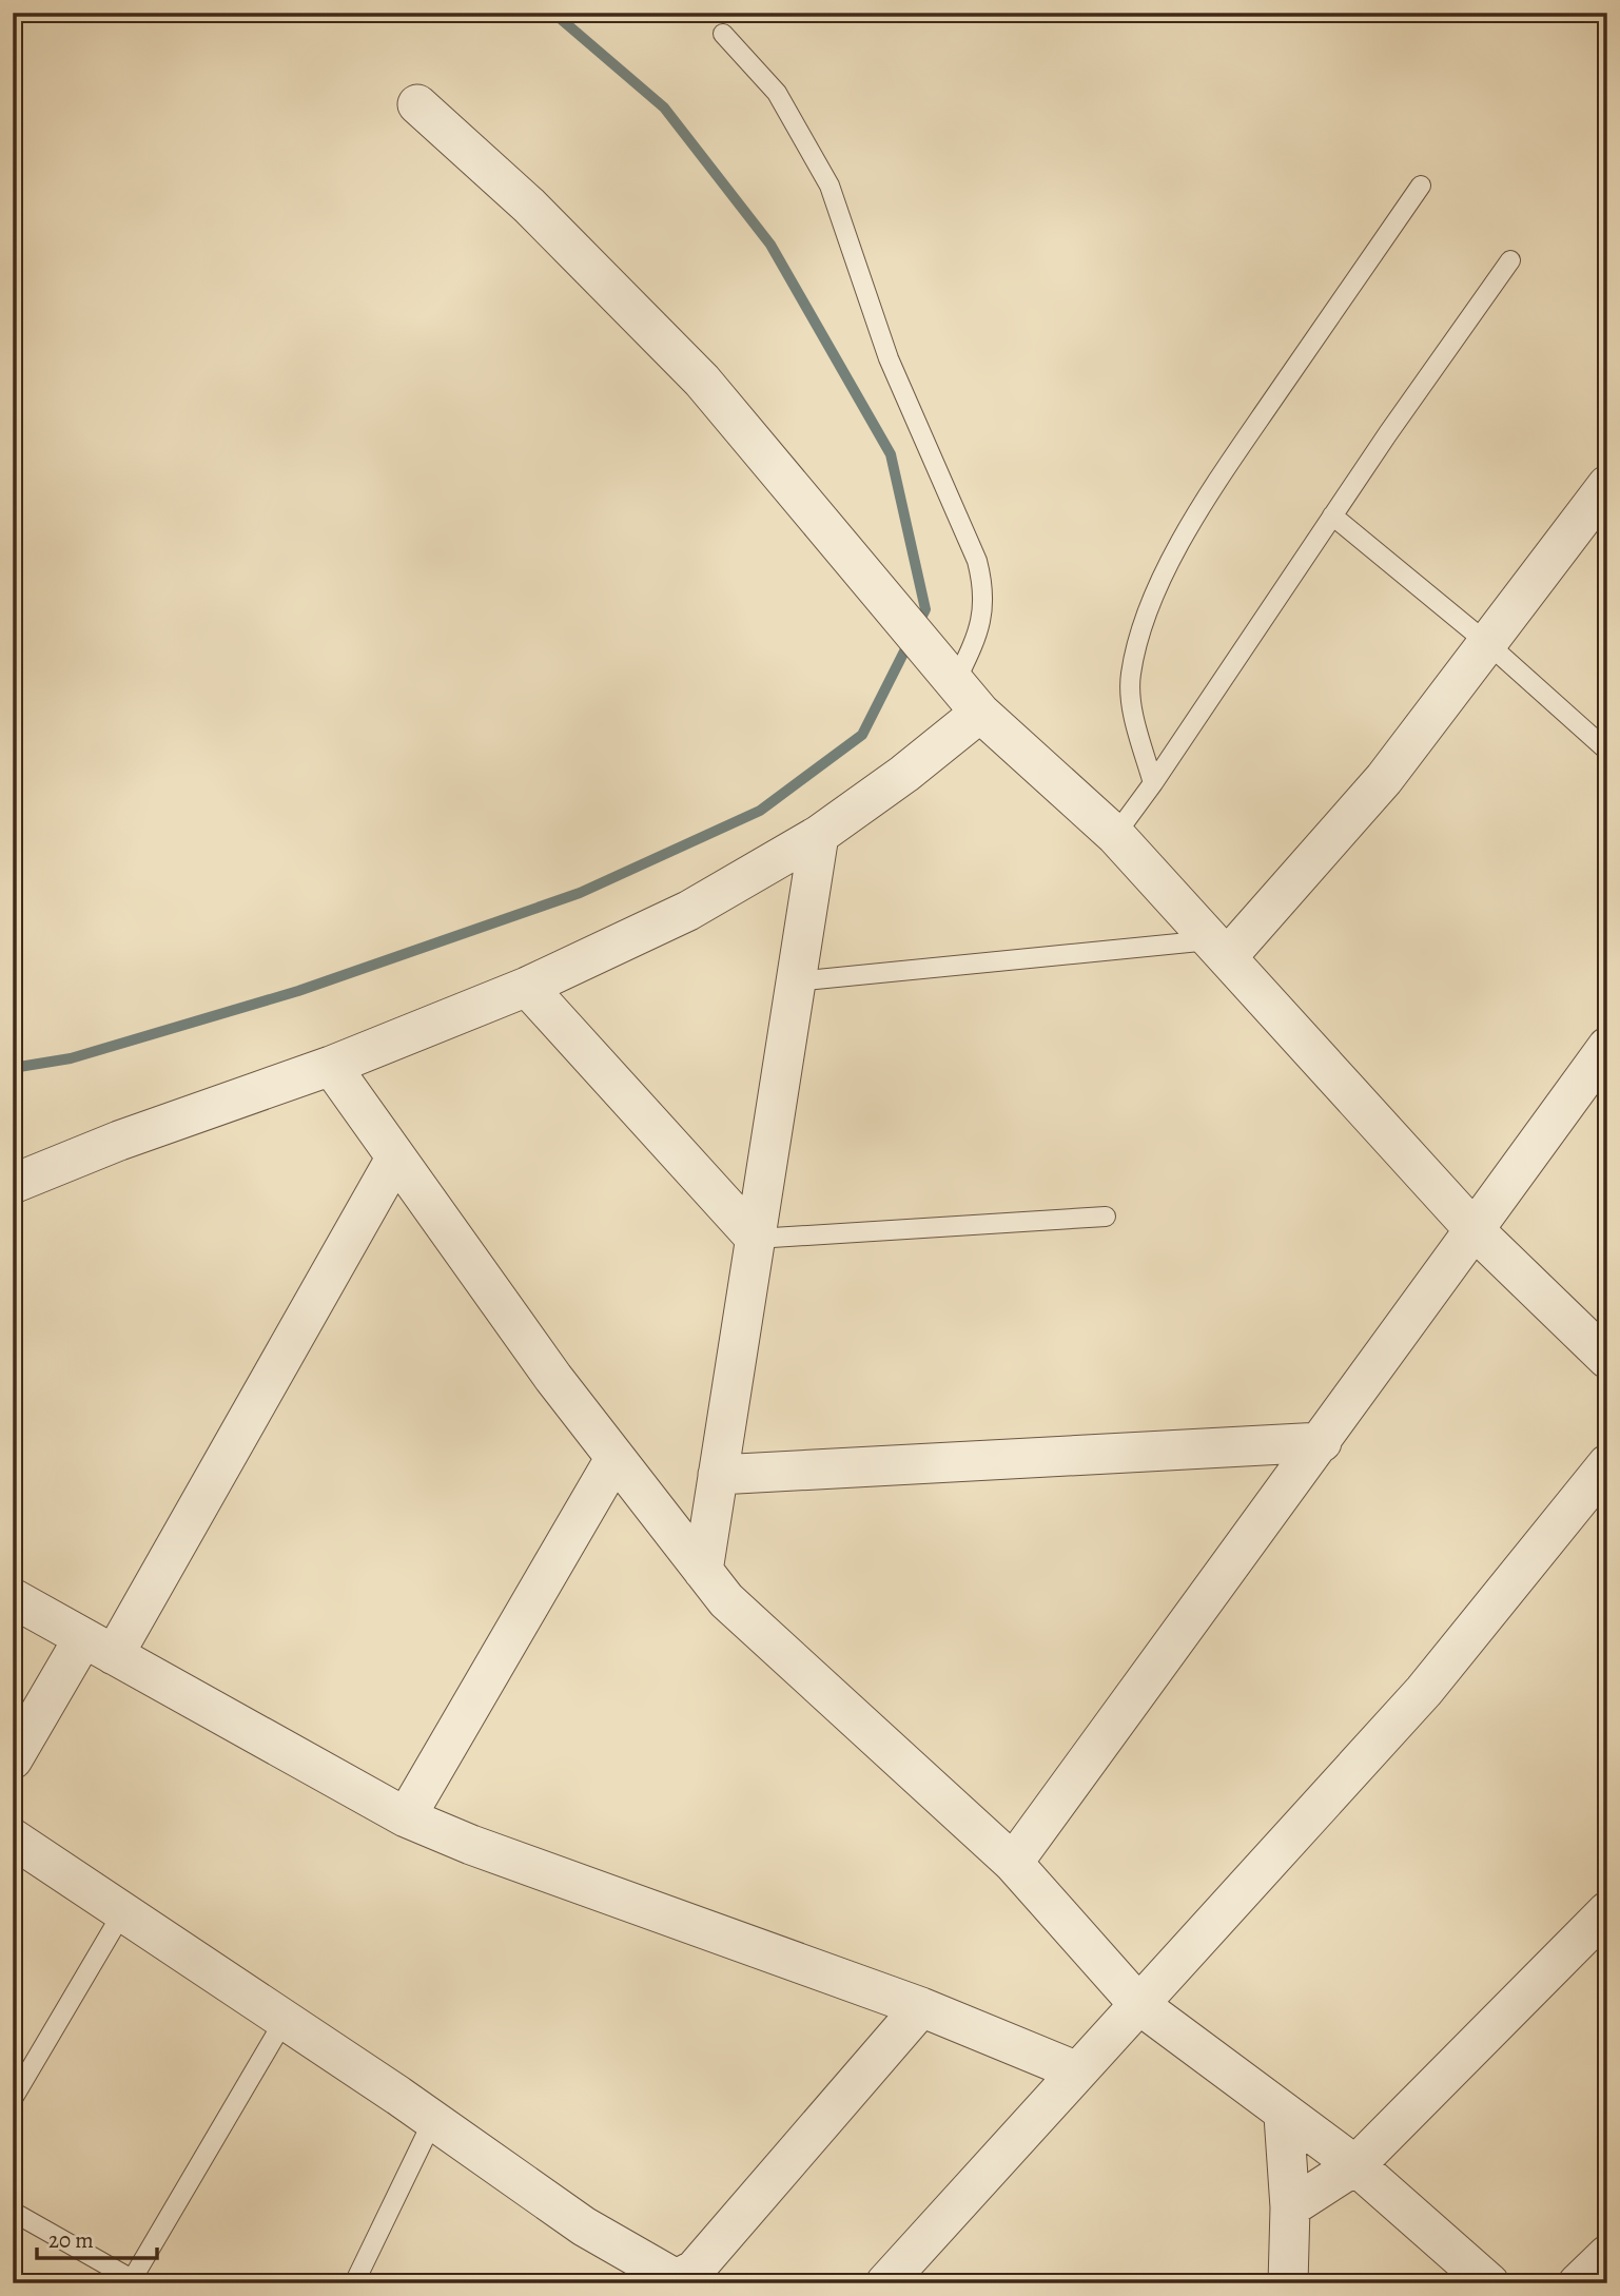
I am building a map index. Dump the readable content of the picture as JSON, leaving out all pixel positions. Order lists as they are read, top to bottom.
{
  "scale_bar": "20 m"
}
